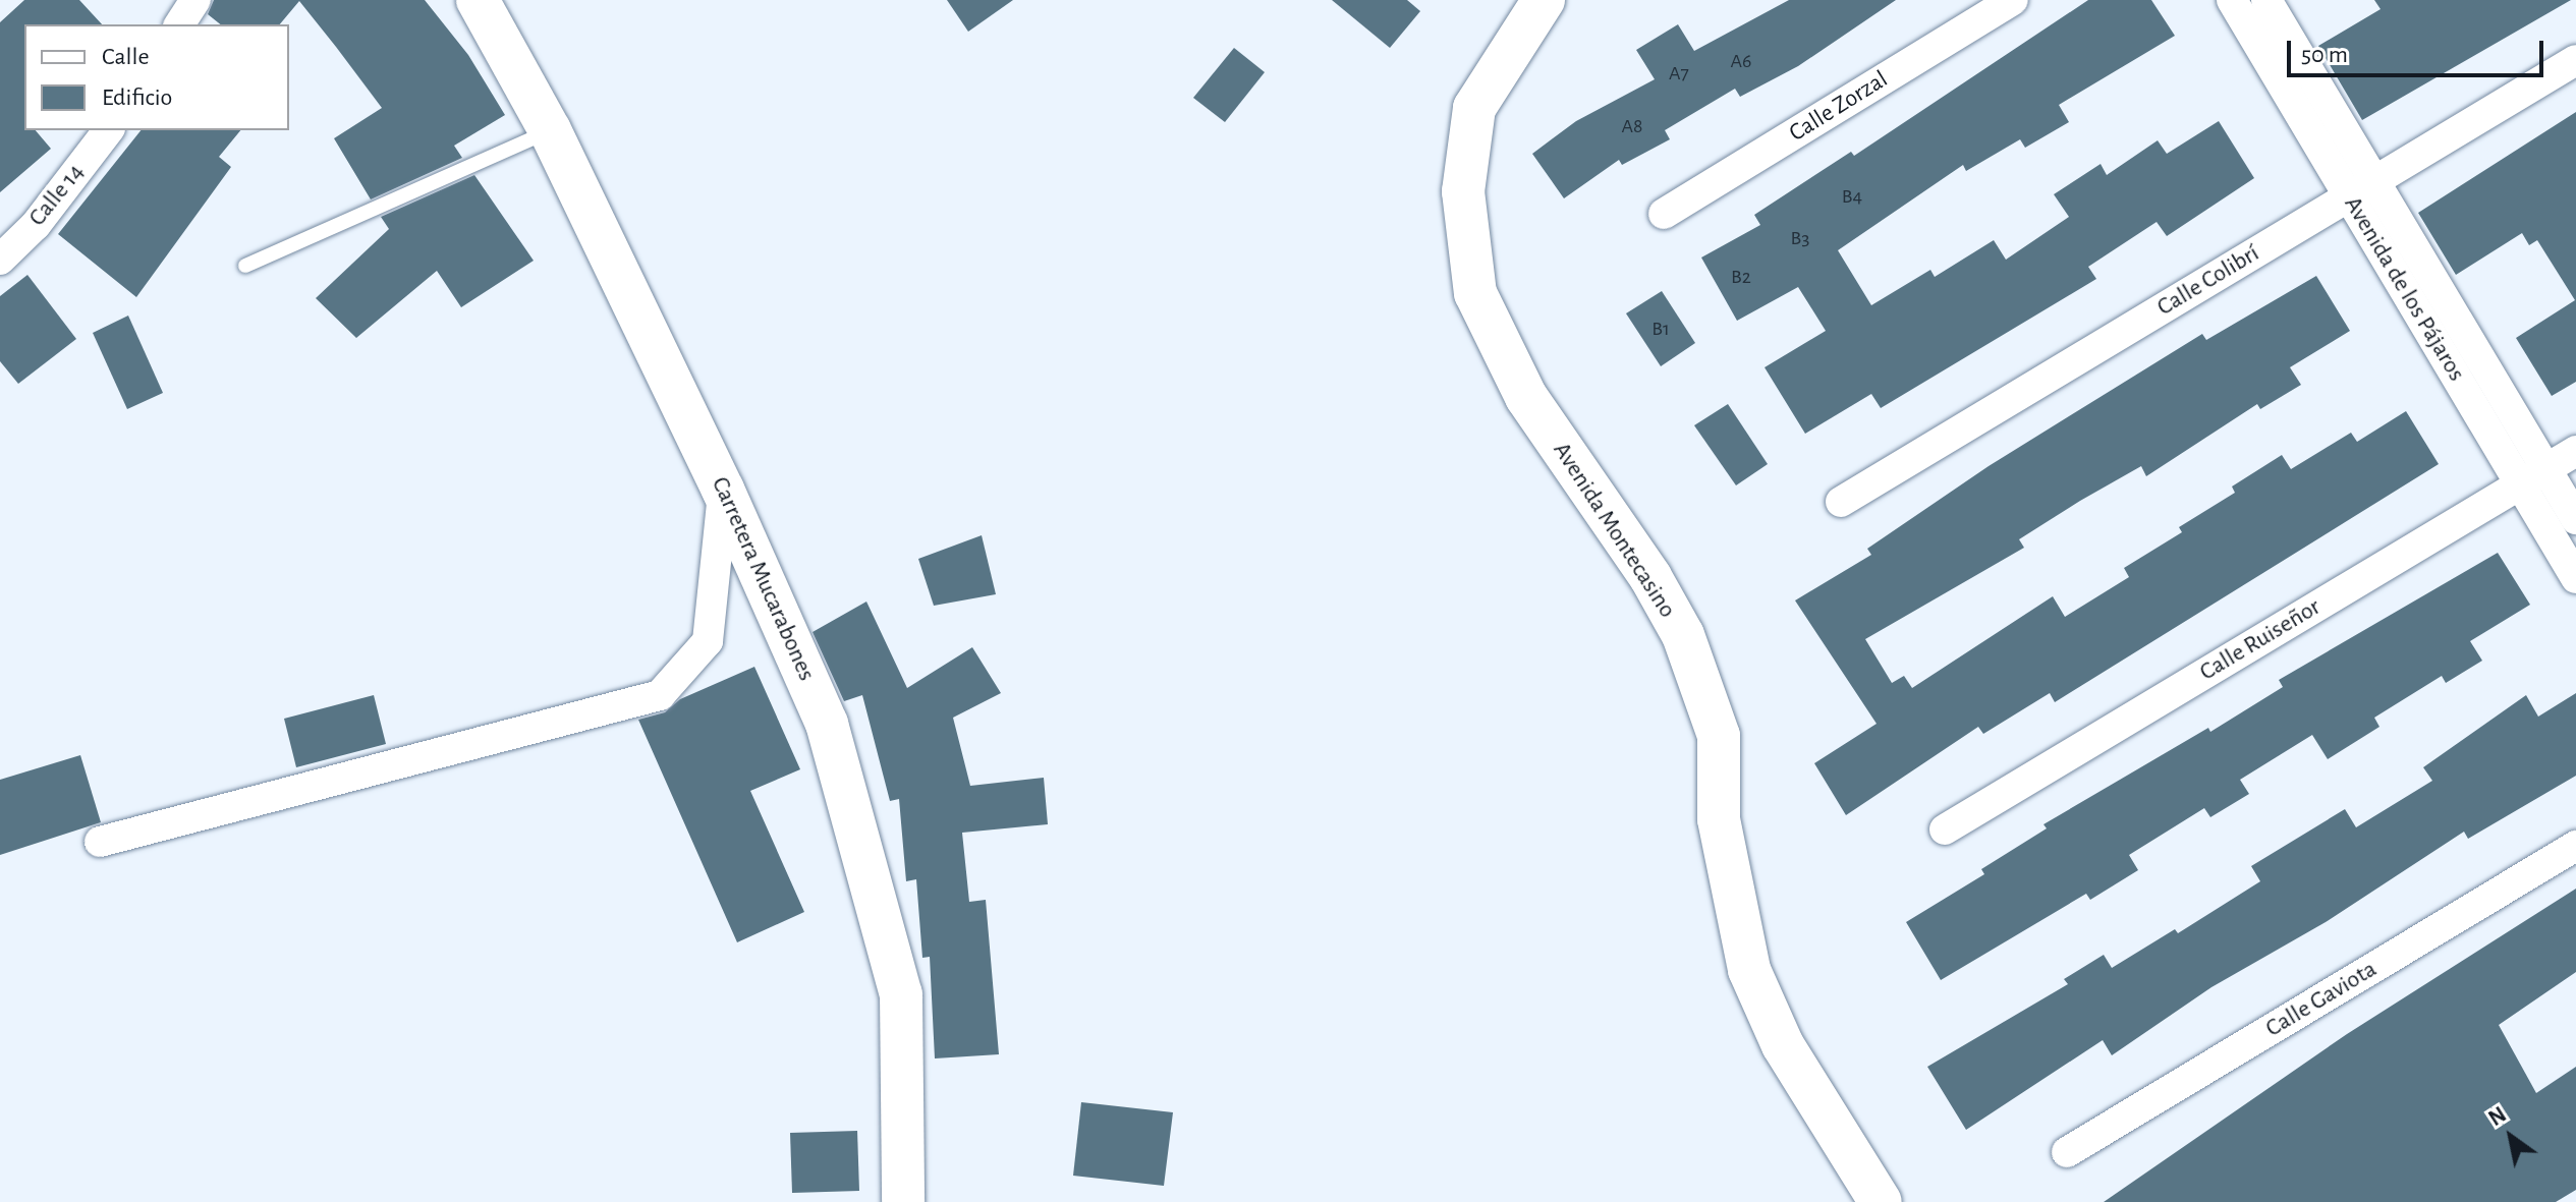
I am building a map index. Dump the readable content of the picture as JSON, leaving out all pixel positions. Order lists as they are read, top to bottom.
{
  "streets": {
    "street": [
      "Calle Zorzal",
      "Calle 14",
      "Calle Colibrí",
      "Avenida de los Pájaros",
      "Avenida Montecasino",
      "Carretera Mucarabones",
      "Calle Ruiseñor",
      "Calle Gaviota"
    ]
  },
  "crossings": [
    ["Calle Colibrí", "Avenida de los Pájaros"],
    ["Avenida de los Pájaros", "Calle Ruiseñor"]
  ],
  "house_numbers": [
    "A6",
    "A7",
    "A8",
    "B4",
    "B3",
    "B2",
    "B1"
  ],
  "legend": ["Calle", "Edificio"],
  "scale_bar": "50 m",
  "north": "top left"
}
